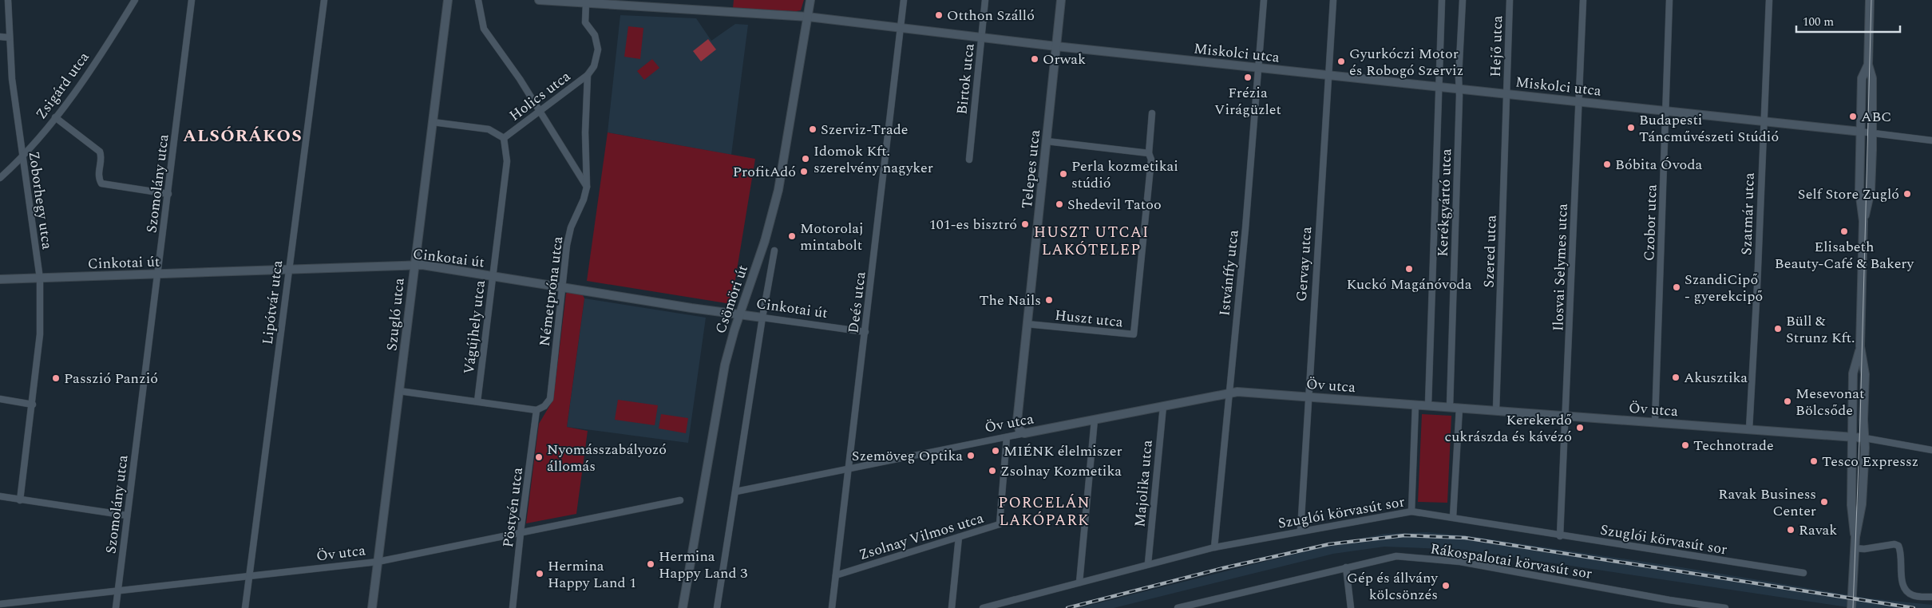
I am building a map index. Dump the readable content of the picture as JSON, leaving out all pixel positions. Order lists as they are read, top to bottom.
{
  "streets": {
    "street": [
      "Hejő utca",
      "Miskolci utca",
      "Birtok utca",
      "Zsigárd utca",
      "Holics utca",
      "Telepes utca",
      "Szomolány utca",
      "Zoborhegy utca",
      "Kerékgyártó utca",
      "Szatmár utca",
      "Czobor utca",
      "Szered utca",
      "Cinkotai út",
      "Gervay utca",
      "Ilosvai Selymes utca",
      "Istvánffy utca",
      "Németpróna utca",
      "Csömöri út",
      "Lipótvár utca",
      "Deés utca",
      "Szugló utca",
      "Huszt utca",
      "Vágújhely utca",
      "Öv utca",
      "Majolika utca",
      "Pöstyén utca",
      "Szuglói körvasút sor",
      "Zsolnay Vilmos utca",
      "Rákospalotai körvasút sor"
    ]
  },
  "crossings": [
    ["Hejő utca", "Miskolci utca"],
    ["Hejő utca", "Szered utca"],
    ["Miskolci utca", "Birtok utca"],
    ["Miskolci utca", "Holics utca"],
    ["Miskolci utca", "Telepes utca"],
    ["Miskolci utca", "Kerékgyártó utca"],
    ["Miskolci utca", "Szatmár utca"],
    ["Miskolci utca", "Czobor utca"],
    ["Miskolci utca", "Szered utca"],
    ["Miskolci utca", "Gervay utca"],
    ["Miskolci utca", "Ilosvai Selymes utca"],
    ["Miskolci utca", "Istvánffy utca"],
    ["Miskolci utca", "Csömöri út"],
    ["Miskolci utca", "Deés utca"],
    ["Zsigárd utca", "Zoborhegy utca"],
    ["Holics utca", "Németpróna utca"],
    ["Holics utca", "Szugló utca"],
    ["Holics utca", "Vágújhely utca"],
    ["Telepes utca", "Huszt utca"],
    ["Telepes utca", "Öv utca"],
    ["Szomolány utca", "Cinkotai út"],
    ["Szomolány utca", "Öv utca"],
    ["Zoborhegy utca", "Cinkotai út"],
    ["Kerékgyártó utca", "Öv utca"],
    ["Szatmár utca", "Öv utca"],
    ["Czobor utca", "Öv utca"],
    ["Szered utca", "Öv utca"],
    ["Cinkotai út", "Németpróna utca"],
    ["Cinkotai út", "Csömöri út"],
    ["Cinkotai út", "Lipótvár utca"],
    ["Cinkotai út", "Deés utca"],
    ["Cinkotai út", "Szugló utca"],
    ["Cinkotai út", "Vágújhely utca"],
    ["Gervay utca", "Öv utca"],
    ["Gervay utca", "Szuglói körvasút sor"],
    ["Ilosvai Selymes utca", "Öv utca"],
    ["Ilosvai Selymes utca", "Szuglói körvasút sor"],
    ["Istvánffy utca", "Öv utca"],
    ["Istvánffy utca", "Szuglói körvasút sor"],
    ["Németpróna utca", "Pöstyén utca"],
    ["Csömöri út", "Öv utca"],
    ["Lipótvár utca", "Öv utca"],
    ["Deés utca", "Öv utca"],
    ["Deés utca", "Zsolnay Vilmos utca"],
    ["Szugló utca", "Öv utca"],
    ["Öv utca", "Majolika utca"],
    ["Öv utca", "Pöstyén utca"],
    ["Öv utca", "Zsolnay Vilmos utca"],
    ["Majolika utca", "Szuglói körvasút sor"]
  ],
  "districts": ["ALSÓRÁKOS", "HUSZT UTCAI LAKÓTELEP", "PORCELÁN LAKÓPARK"],
  "places": [
    "Otthon Szálló",
    "Orwak",
    "Gyurkóczi Motor és Robogó Szerviz",
    "Frézia Virágüzlet",
    "ABC",
    "Budapesti Táncművészeti Stúdió",
    "Szerviz-Trade",
    "Idomok Kft. szerelvény nagyker",
    "Bóbita Óvoda",
    "ProfitAdó",
    "Perla kozmetikai stúdió",
    "Self Store Zugló",
    "Shedevil Tatoo",
    "101-es bisztró",
    "Elisabeth Beauty-Café & Bakery",
    "Motorolaj mintabolt",
    "Kuckó Magánóvoda",
    "SzandiCipő - gyerekcipő",
    "The Nails",
    "Büll & Strunz Kft.",
    "Akusztika",
    "Passzió Panzió",
    "Mesevonat Bölcsőde",
    "Kerekerdő cukrászda és kávézó",
    "Technotrade",
    "MIÉNK élelmiszer",
    "Szemöveg Optika",
    "Nyomásszabályozó állomás",
    "Tesco Expressz",
    "Zsolnay Kozmetika",
    "Ravak Business Center",
    "Ravak",
    "Hermina Happy Land 3",
    "Hermina Happy Land 1",
    "Gép és állvány kölcsönzés"
  ],
  "scale_bar": "100 m"
}
